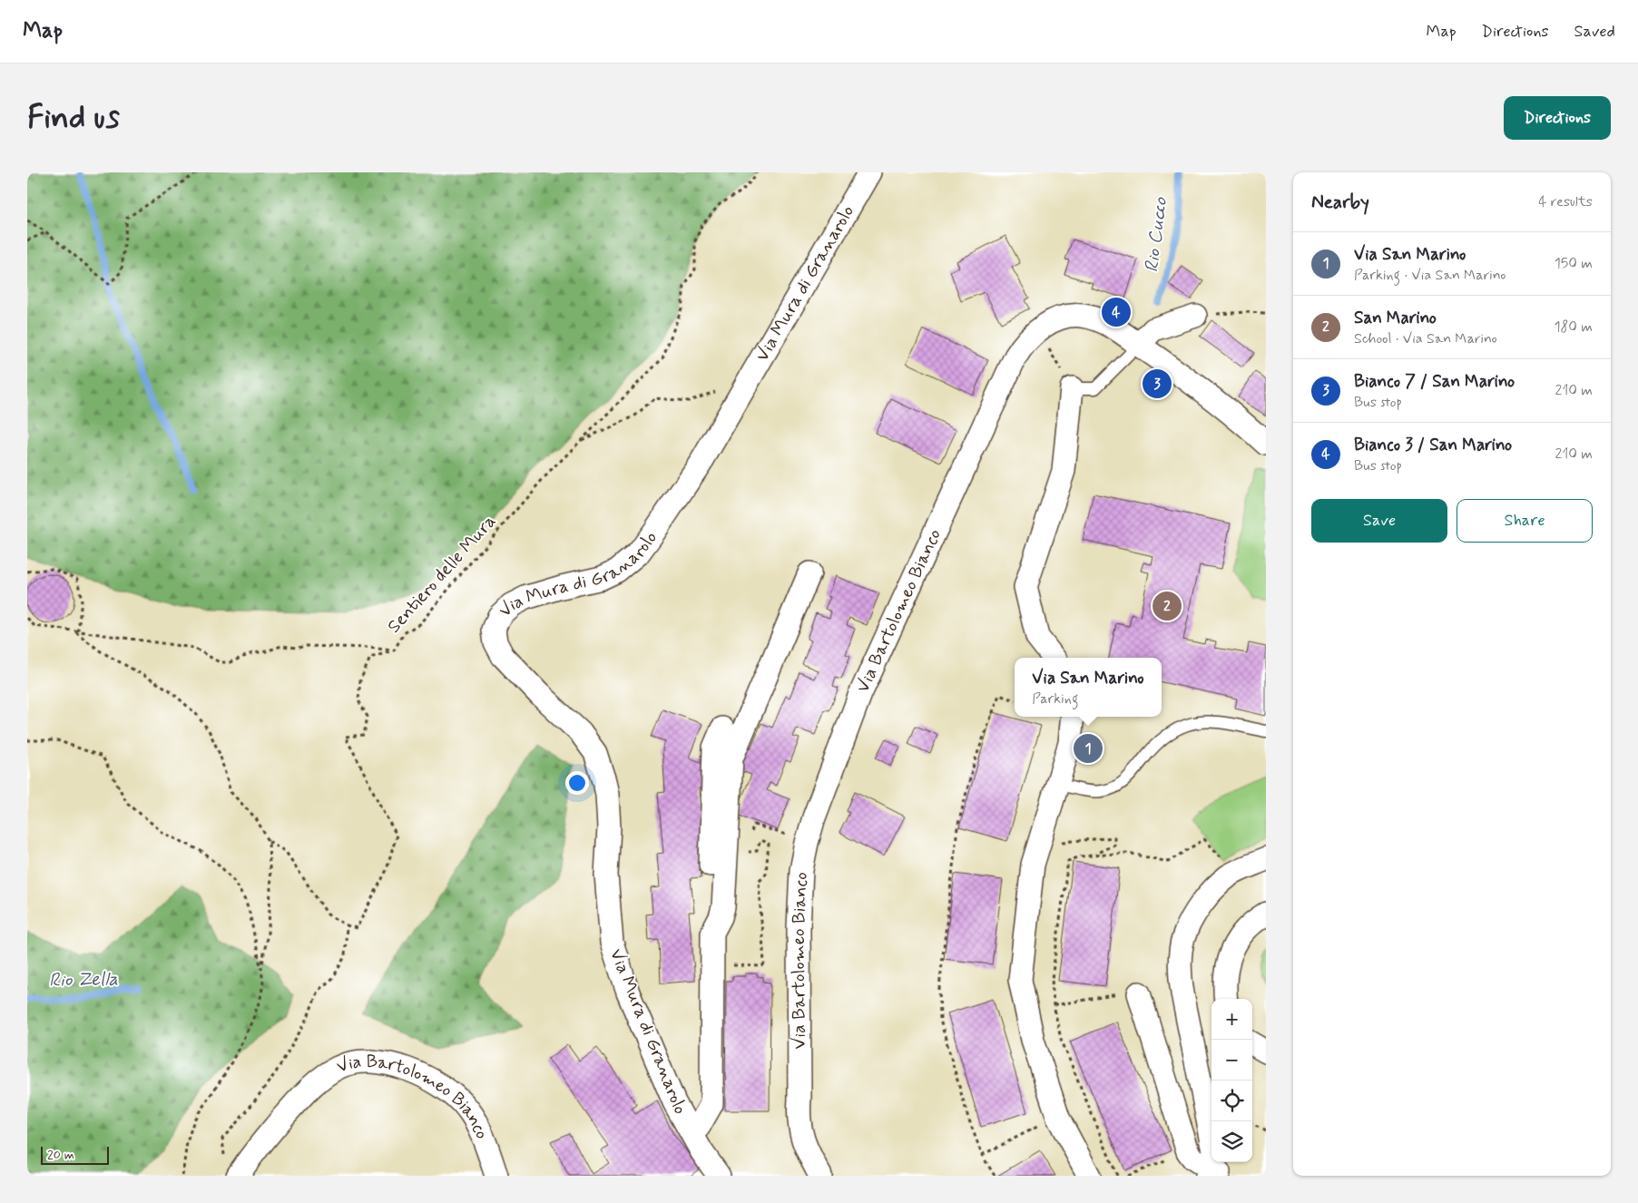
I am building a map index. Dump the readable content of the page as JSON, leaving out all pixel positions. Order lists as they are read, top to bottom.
{
  "streets": {
    "street": ["Via Mura di Granarolo", "Via Bartolomeo Bianco"],
    "path": ["Sentiero delle Mura"]
  },
  "water": ["Rio Cucco", "Rio Zella"],
  "scale_bar": "20 m",
  "page": {
    "header": "Map",
    "nav": ["Map", "Directions", "Saved"],
    "buttons": [
      "Directions",
      ["Save", "Share"]
    ],
    "title": "Find us",
    "heading": ["Nearby", "4 results"],
    "list": [
      {
        "mark": "1",
        "name": "Via San Marino",
        "note": "Parking · Via San Marino",
        "value": "150 m"
      },
      {
        "mark": "2",
        "name": "San Marino",
        "note": "School · Via San Marino",
        "value": "180 m"
      },
      {
        "mark": "3",
        "name": "Bianco 7 / San Marino",
        "note": "Bus stop",
        "value": "210 m"
      },
      {
        "mark": "4",
        "name": "Bianco 3 / San Marino",
        "note": "Bus stop",
        "value": "210 m"
      }
    ],
    "pins": [
      "4",
      "3",
      "2",
      "1"
    ],
    "popup": ["Via San Marino", "Parking"],
    "map_buttons": ["+", "−"],
    "scale": "20 m"
  }
}
